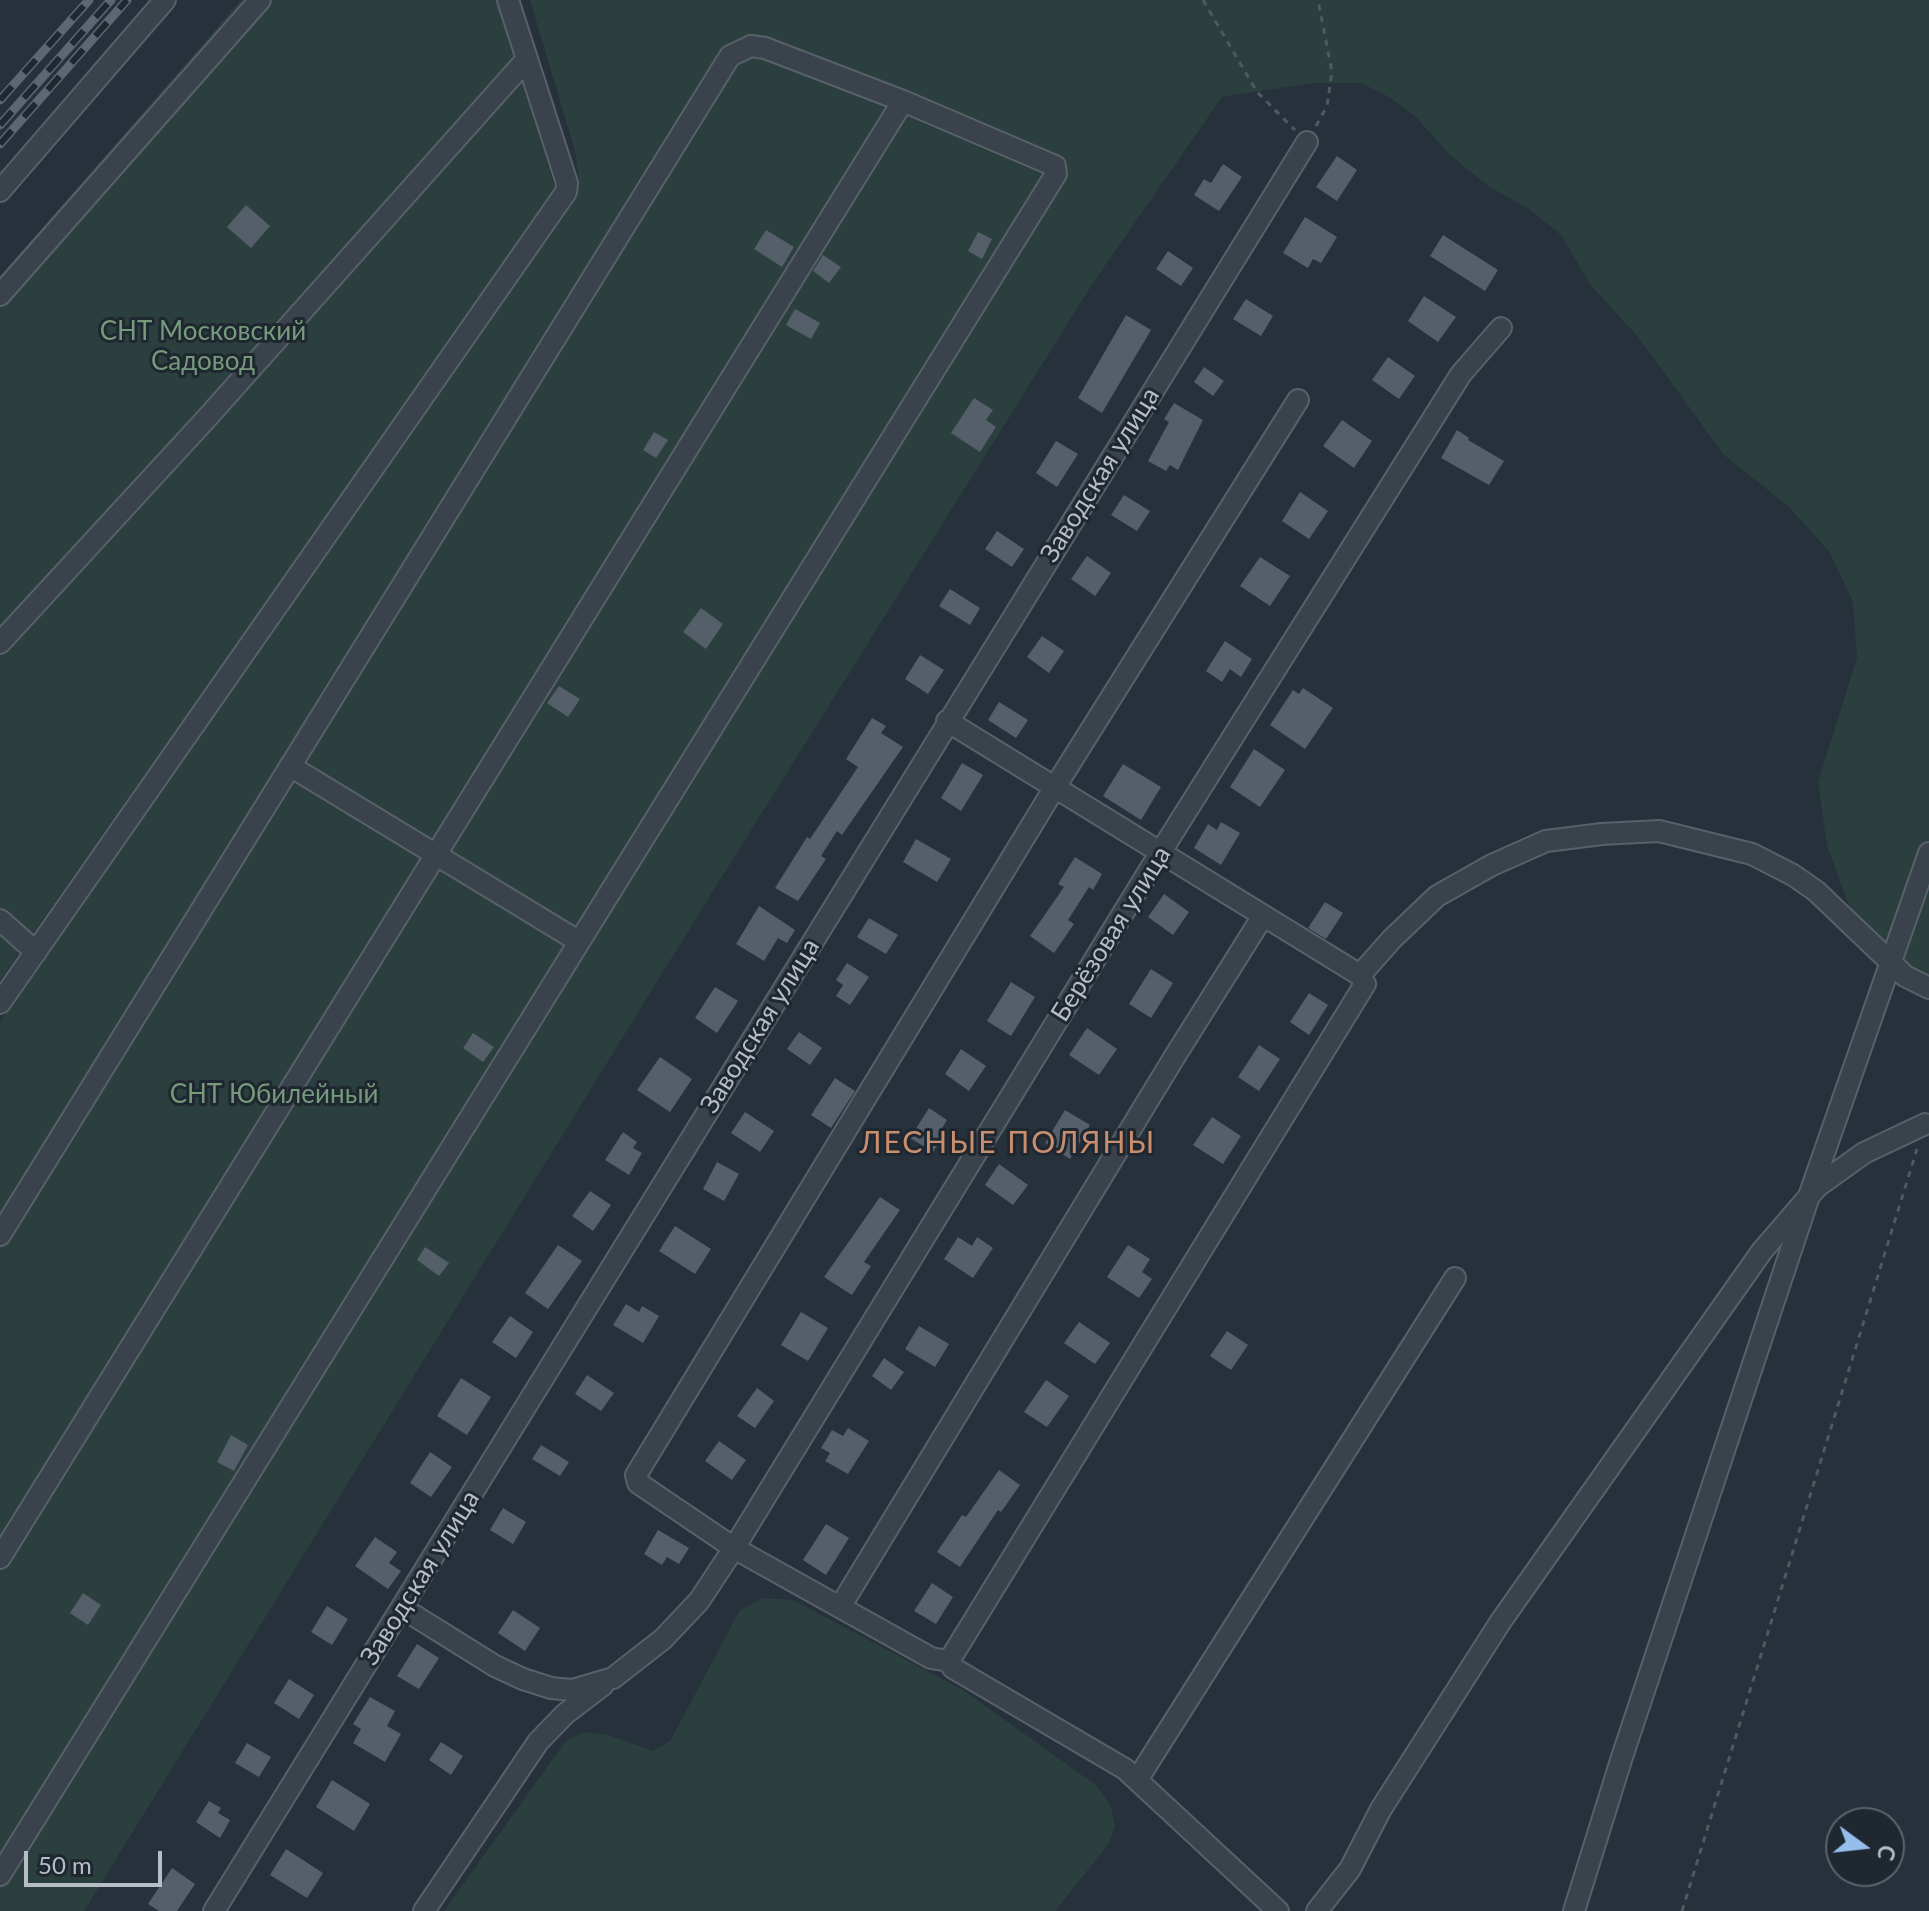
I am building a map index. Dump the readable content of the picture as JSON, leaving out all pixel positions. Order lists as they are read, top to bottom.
{
  "streets": {
    "street": ["Заводская улица", "Берёзовая улица"]
  },
  "districts": ["ЛЕСНЫЕ ПОЛЯНЫ"],
  "parks": ["СНТ Московский Садовод", "СНТ Юбилейный"],
  "scale_bar": "50 m",
  "north": "right"
}
